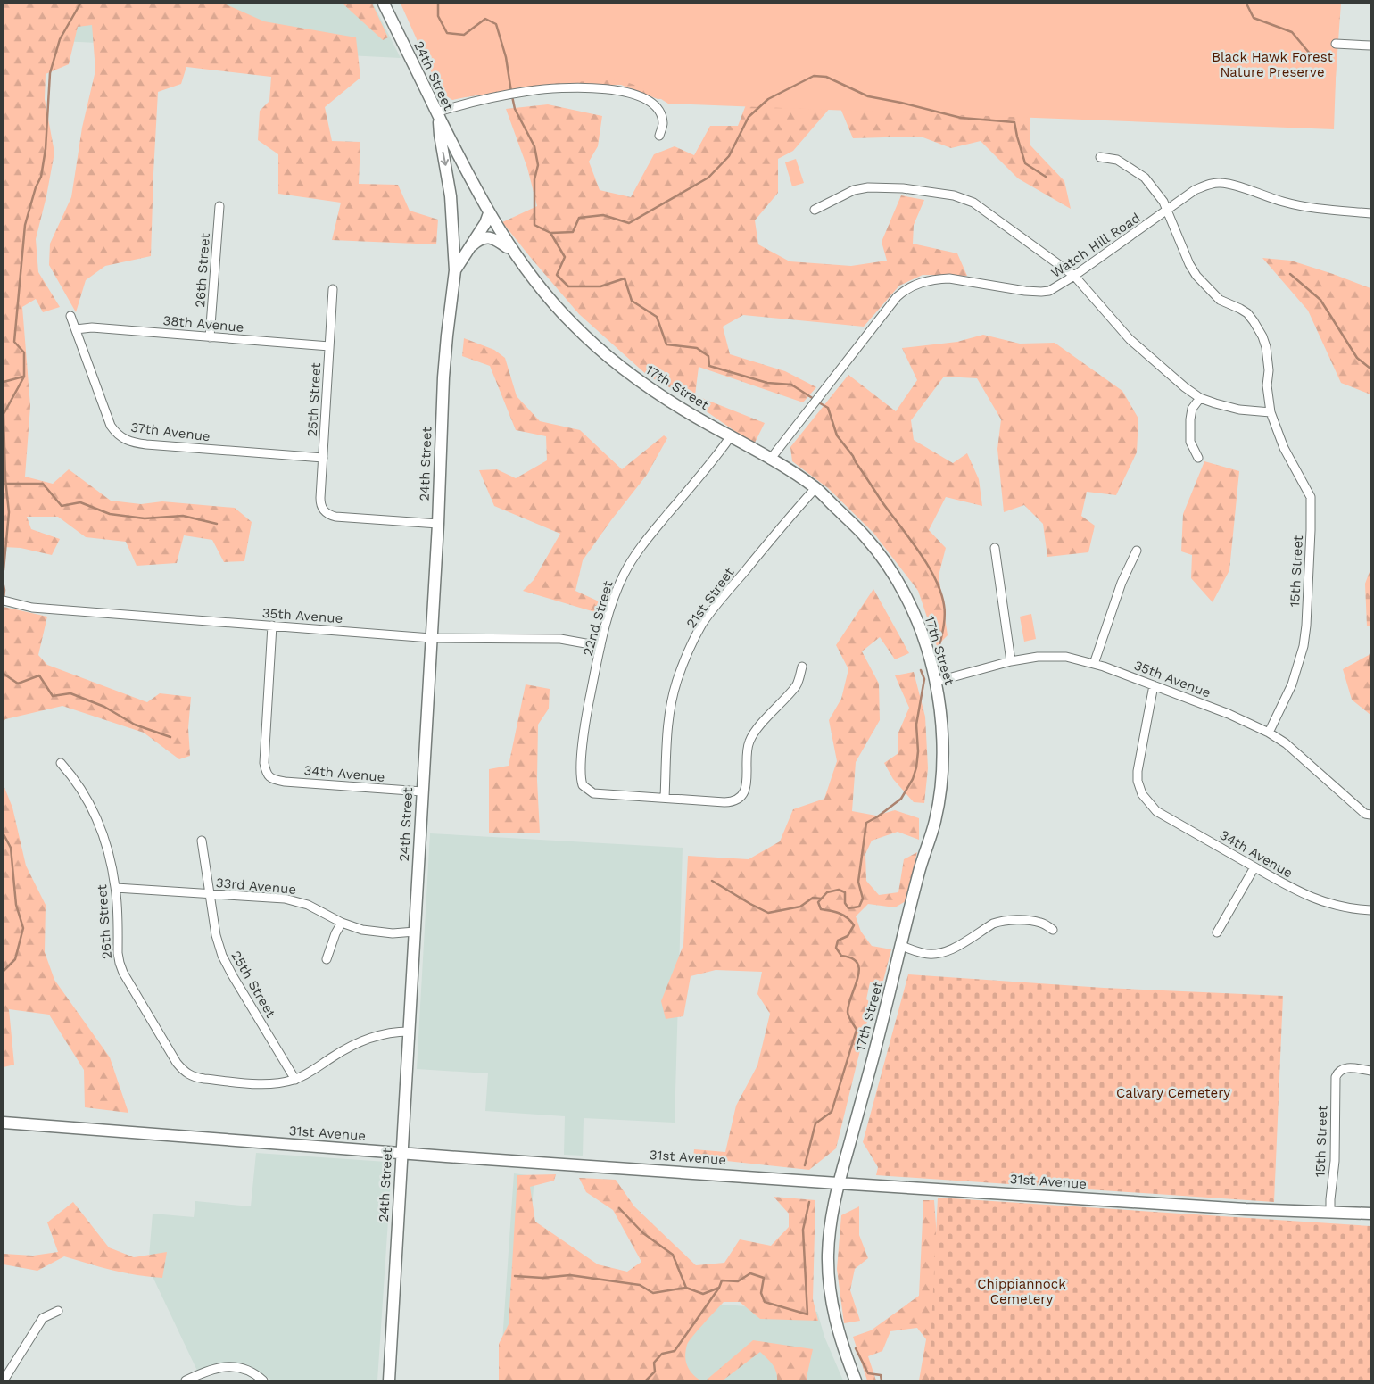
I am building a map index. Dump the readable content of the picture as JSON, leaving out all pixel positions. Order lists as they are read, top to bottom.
{
  "streets": {
    "street": [
      "24th Street",
      "Watch Hill Road",
      "26th Street",
      "38th Avenue",
      "17th Street",
      "25th Street",
      "37th Avenue",
      "15th Street",
      "21st Street",
      "35th Avenue",
      "22nd Street",
      "34th Avenue",
      "33rd Avenue",
      "31st Avenue"
    ]
  },
  "crossings": [
    ["24th Street", "17th Street"],
    ["24th Street", "25th Street"],
    ["24th Street", "35th Avenue"],
    ["24th Street", "34th Avenue"],
    ["24th Street", "33rd Avenue"],
    ["24th Street", "31st Avenue"],
    ["Watch Hill Road", "17th Street"],
    ["Watch Hill Road", "15th Street"],
    ["26th Street", "38th Avenue"],
    ["26th Street", "25th Street"],
    ["26th Street", "33rd Avenue"],
    ["38th Avenue", "25th Street"],
    ["38th Avenue", "37th Avenue"],
    ["17th Street", "21st Street"],
    ["17th Street", "35th Avenue"],
    ["17th Street", "22nd Street"],
    ["17th Street", "31st Avenue"],
    ["25th Street", "37th Avenue"],
    ["25th Street", "33rd Avenue"],
    ["15th Street", "35th Avenue"],
    ["15th Street", "31st Avenue"],
    ["21st Street", "22nd Street"],
    ["35th Avenue", "22nd Street"],
    ["35th Avenue", "34th Avenue"]
  ],
  "parks": ["Black Hawk Forest Nature Preserve", "Calvary Cemetery", "Chippiannock Cemetery"]
}
